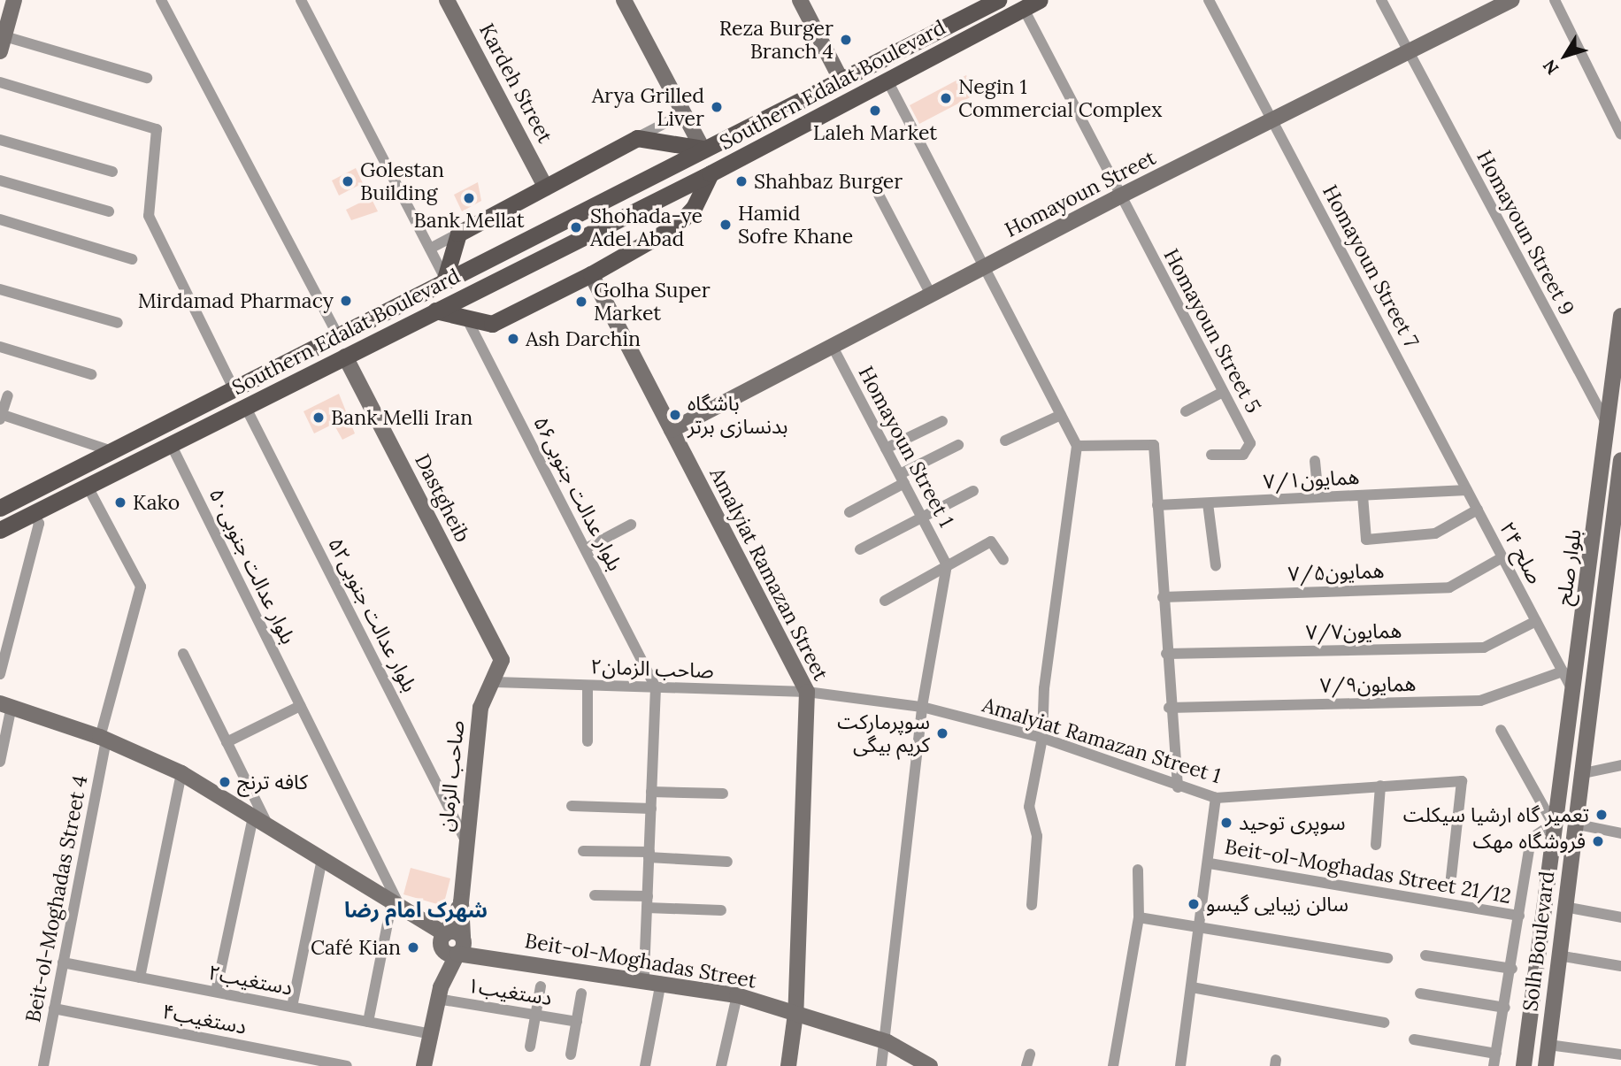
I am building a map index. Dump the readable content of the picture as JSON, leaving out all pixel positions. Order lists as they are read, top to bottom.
{
  "streets": {
    "main road": ["Southern Edalat Boulevard"],
    "street": [
      "Kardeh Street",
      "Homayoun Street",
      "Homayoun Street 9",
      "Homayoun Street 7",
      "Homayoun Street 5",
      "Homayoun Street 1",
      "همایون۷/۱",
      "بلوار عدالت جنوبی۵۶",
      "Dastgheib",
      "صلح ۲۴",
      "بلوار عدالت جنوبی۵۰",
      "بلوار صلح",
      "همایون۷/۵",
      "Amalyiat Ramazan Street",
      "بلوار عدالت جنوبی۵۲",
      "همایون۷/۷",
      "۲صاحب الزمان",
      "همایون۷/۹",
      "Amalyiat Ramazan Street 1",
      "صاحب الزمان",
      "Beit-ol-Moghadas Street 21/12",
      "Beit-ol-Moghadas Street 4",
      "Solh Boulevard",
      "Beit-ol-Moghadas Street",
      "۲دستغیب",
      "دستغیب۱",
      "دستغیب۴"
    ]
  },
  "crossings": [
    ["Southern Edalat Boulevard", "Homayoun Street 5"],
    ["Southern Edalat Boulevard", "بلوار عدالت جنوبی۵۶"],
    ["Southern Edalat Boulevard", "Dastgheib"],
    ["Southern Edalat Boulevard", "بلوار عدالت جنوبی۵۰"],
    ["Southern Edalat Boulevard", "Amalyiat Ramazan Street"],
    ["Southern Edalat Boulevard", "بلوار عدالت جنوبی۵۲"],
    ["Southern Edalat Boulevard", "Beit-ol-Moghadas Street 4"],
    ["Homayoun Street", "Homayoun Street 9"],
    ["Homayoun Street", "Homayoun Street 7"],
    ["Homayoun Street", "Homayoun Street 5"],
    ["Homayoun Street", "Homayoun Street 1"],
    ["Homayoun Street", "Amalyiat Ramazan Street"],
    ["Homayoun Street 9", "بلوار صلح"],
    ["Homayoun Street 7", "صلح ۲۴"],
    ["همایون۷/۱", "صلح ۲۴"],
    ["بلوار عدالت جنوبی۵۶", "۲صاحب الزمان"],
    ["Dastgheib", "صاحب الزمان"],
    ["صلح ۲۴", "بلوار صلح"],
    ["صلح ۲۴", "همایون۷/۵"],
    ["صلح ۲۴", "همایون۷/۷"],
    ["صلح ۲۴", "همایون۷/۹"],
    ["بلوار صلح", "Solh Boulevard"],
    ["Amalyiat Ramazan Street", "۲صاحب الزمان"],
    ["Amalyiat Ramazan Street", "Amalyiat Ramazan Street 1"],
    ["Amalyiat Ramazan Street", "Beit-ol-Moghadas Street"],
    ["بلوار عدالت جنوبی۵۲", "صاحب الزمان"],
    ["۲صاحب الزمان", "Amalyiat Ramazan Street 1"],
    ["۲صاحب الزمان", "صاحب الزمان"],
    ["صاحب الزمان", "Beit-ol-Moghadas Street"],
    ["Beit-ol-Moghadas Street 4", "۲دستغیب"],
    ["Beit-ol-Moghadas Street 4", "دستغیب۴"]
  ],
  "districts": ["شهرک امام رضا"],
  "places": [
    "Reza Burger Branch 4",
    "Negin 1 Commercial Complex",
    "Arya Grilled Liver",
    "Laleh Market",
    "Golestan Building",
    "Shahbaz Burger",
    "Bank Mellat",
    "Hamid Sofre Khane",
    "Shohada-ye Adel Abad",
    "Mirdamad Pharmacy",
    "Golha Super Market",
    "Ash Darchin",
    "باشگاه بدنسازی برتر",
    "Bank Melli Iran",
    "Kako",
    "سوپرمارکت کریم بیگی",
    "کافه ترنج",
    "تعمیر گاه ارشیا سیکلت",
    "سوپری توحید",
    "فروشگاه مهک",
    "سالن زیبایی گیسو",
    "Café Kian"
  ],
  "north": "bottom left"
}
